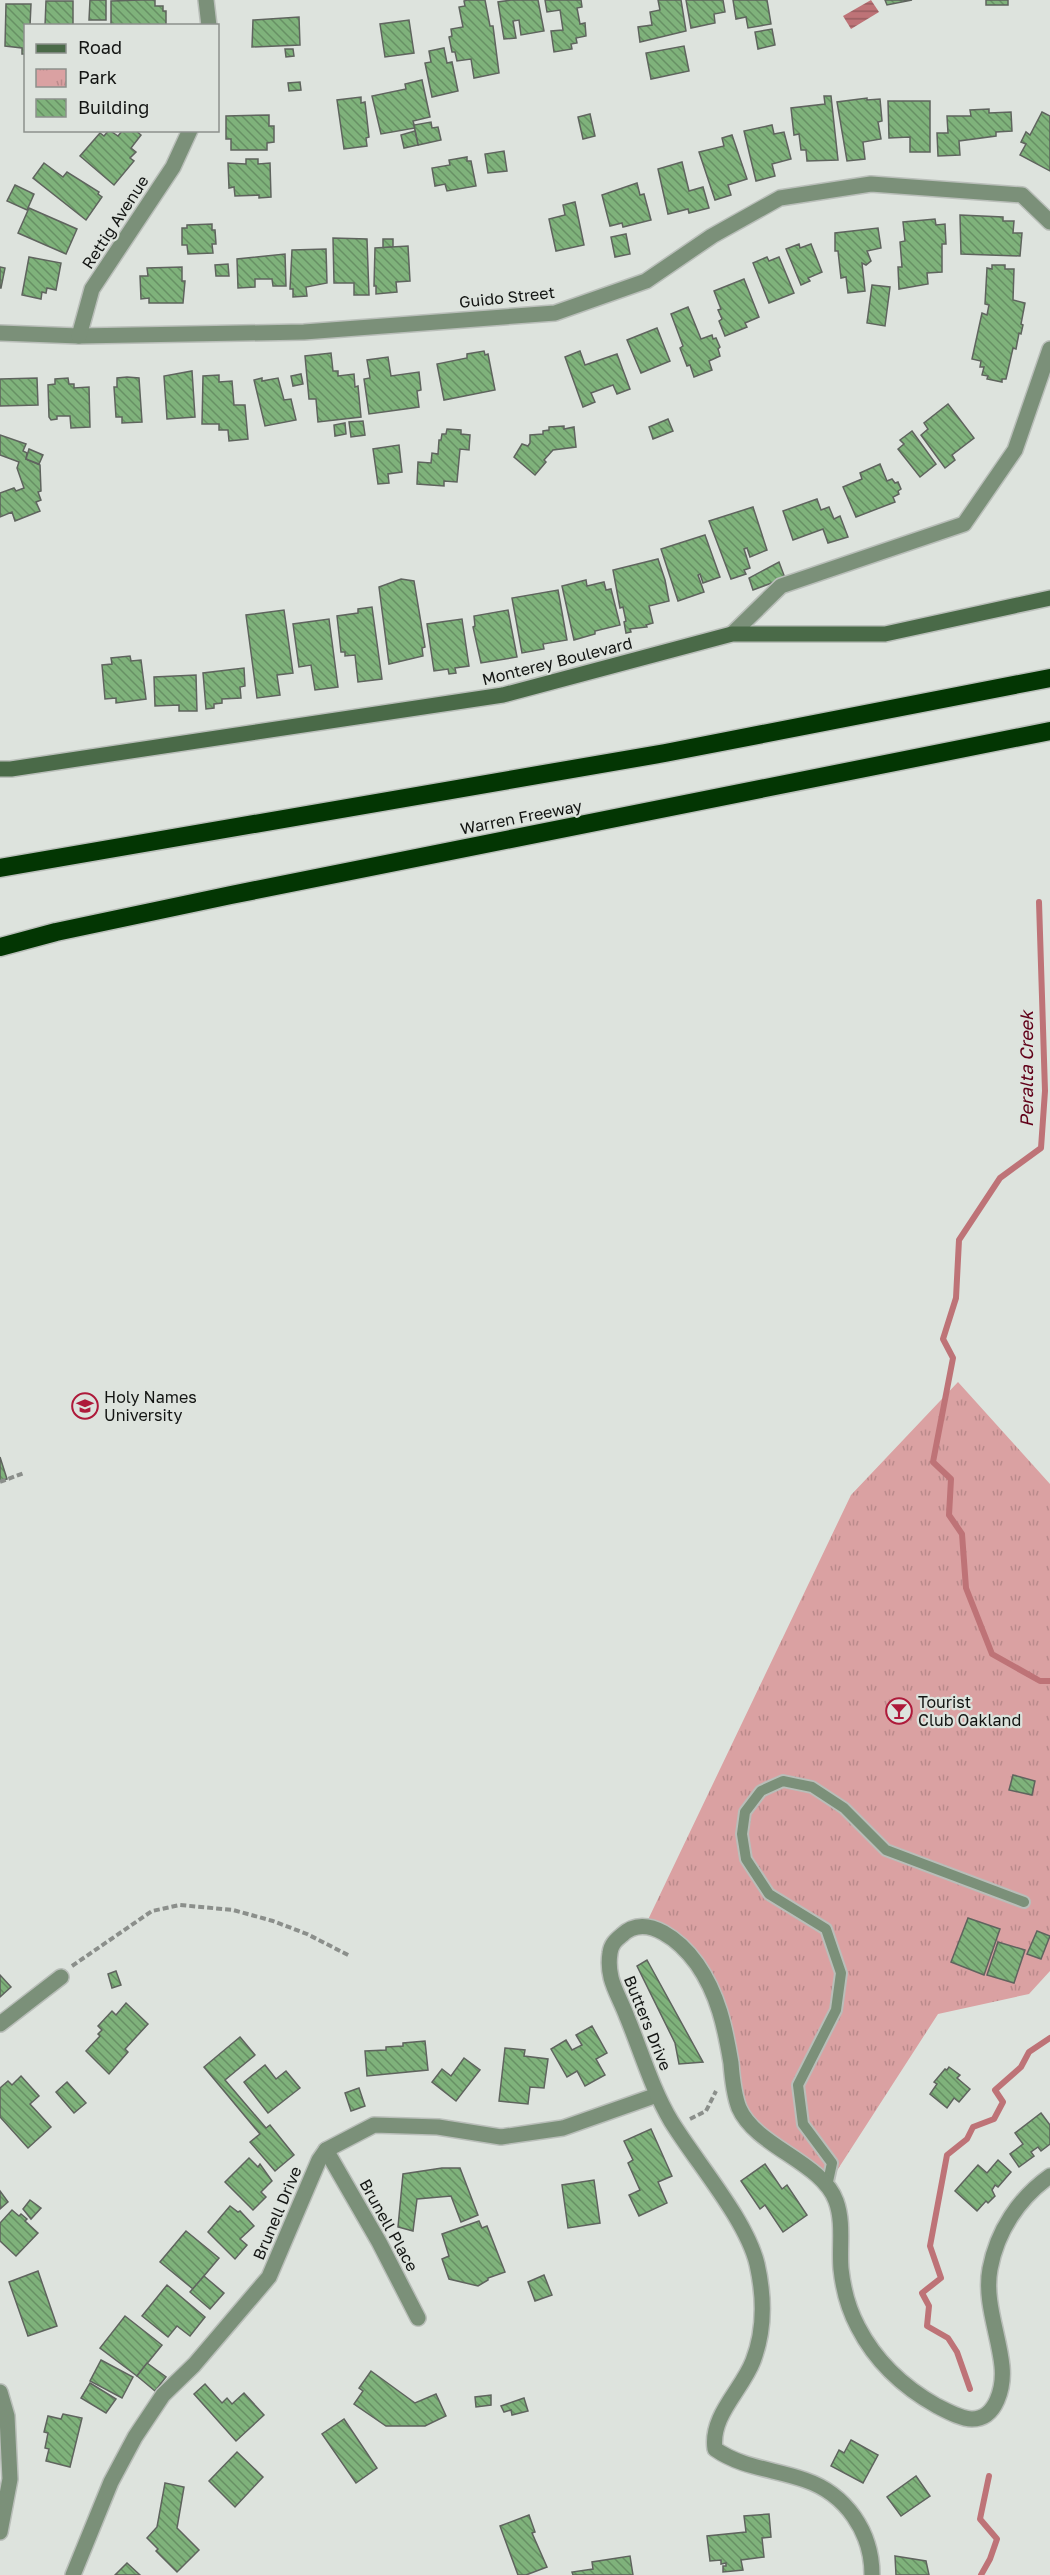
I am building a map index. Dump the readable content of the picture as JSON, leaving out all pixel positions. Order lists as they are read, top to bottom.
{
  "streets": {
    "highway": ["Warren Freeway"],
    "street": [
      "Rettig Avenue",
      "Guido Street",
      "Monterey Boulevard",
      "Butters Drive",
      "Brunell Drive",
      "Brunell Place"
    ]
  },
  "crossings": [
    ["Rettig Avenue", "Guido Street"],
    ["Brunell Drive", "Brunell Place"]
  ],
  "water": ["Peralta Creek"],
  "places": {
    "school or university": ["Holy Names University"],
    "bar": ["Tourist Club Oakland"]
  },
  "legend": ["Road", "Park", "Building"]
}
